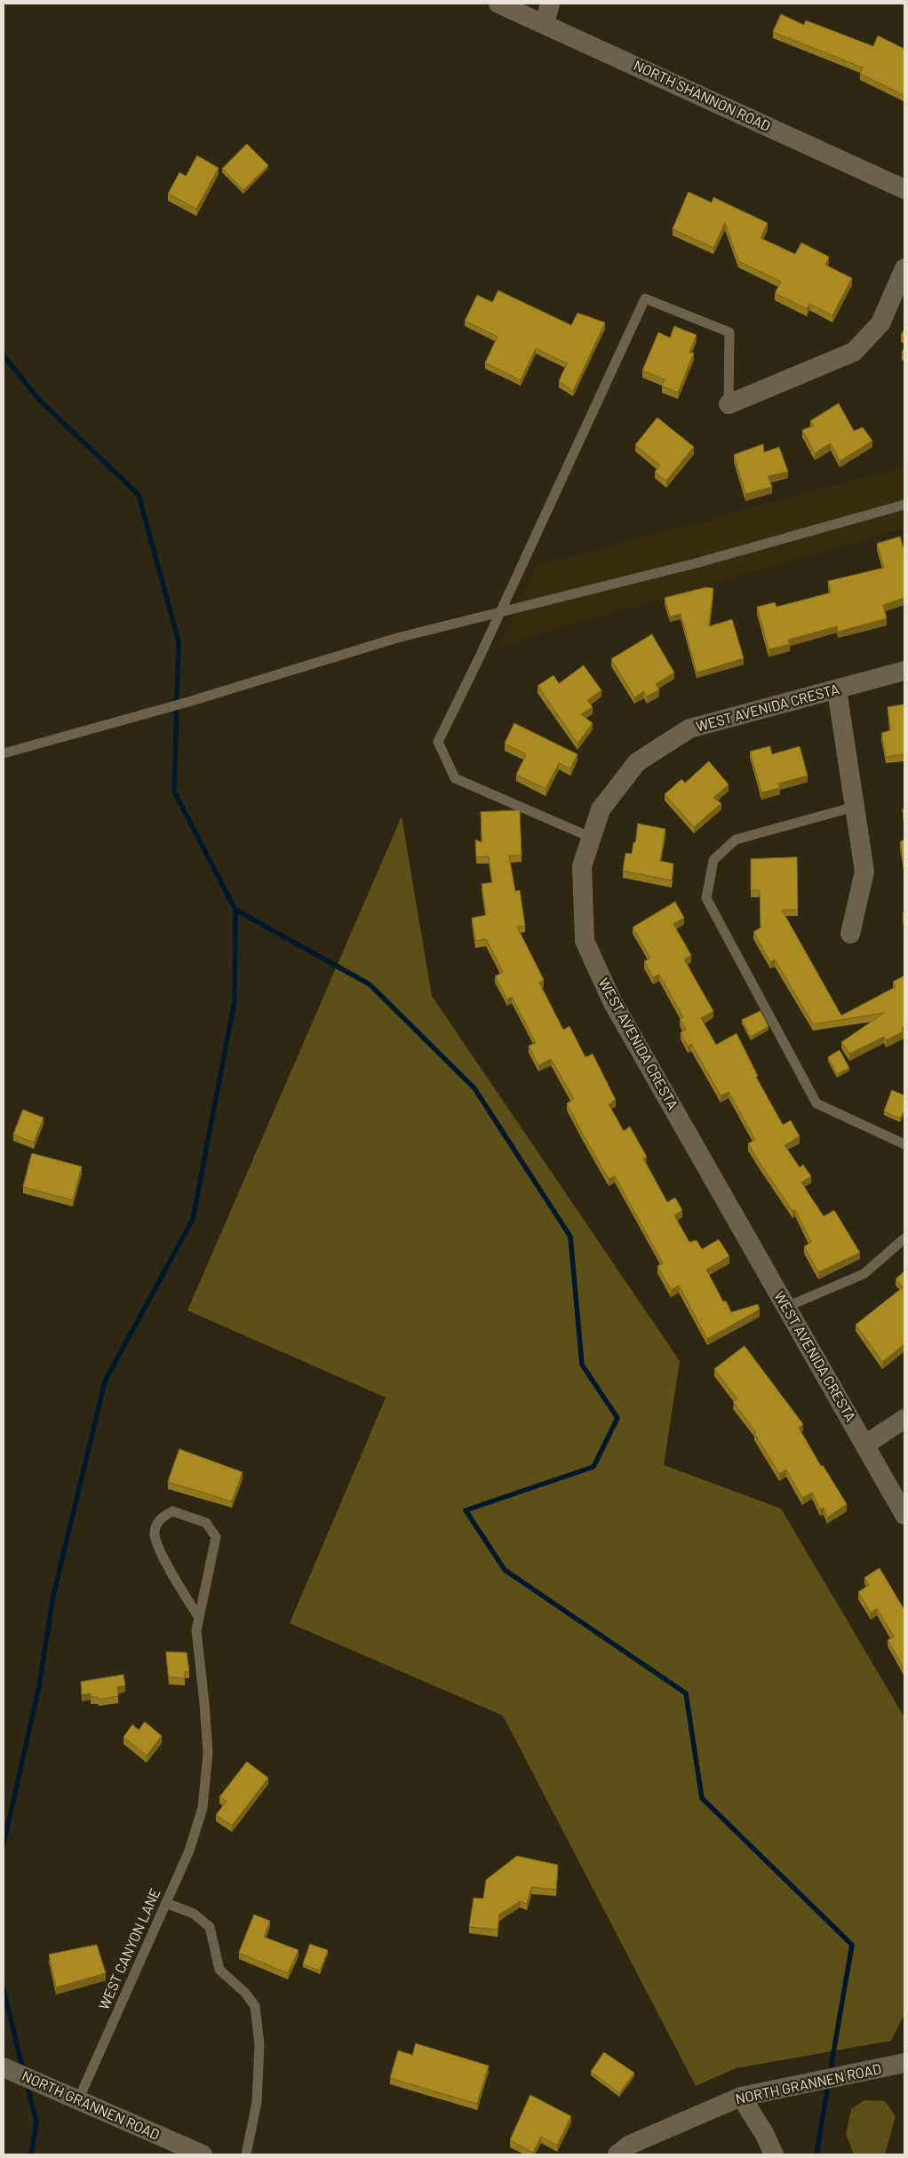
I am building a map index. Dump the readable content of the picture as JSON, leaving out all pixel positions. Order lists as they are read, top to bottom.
{
  "streets": {
    "street": ["NORTH SHANNON ROAD", "WEST AVENIDA CRESTA", "NORTH GRANNEN ROAD"],
    "lane": ["WEST CANYON LANE"]
  },
  "crossings": [
    ["WEST CANYON LANE", "NORTH GRANNEN ROAD"]
  ]
}
